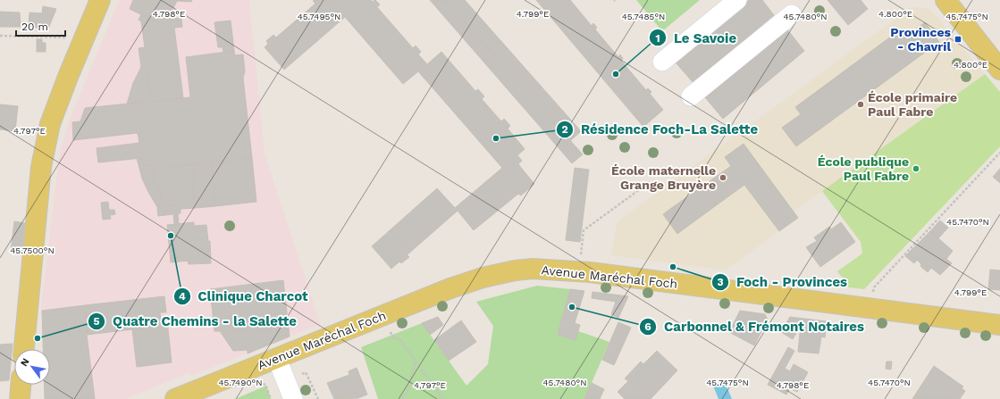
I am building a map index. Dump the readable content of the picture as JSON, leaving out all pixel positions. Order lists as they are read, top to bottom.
{
  "streets": {
    "main road": ["Avenue Maréchal Foch"]
  },
  "places": {
    "transit": ["Provinces - Chavril"],
    "other": [
      "Le Savoie",
      "École primaire Paul Fabre",
      "Résidence Foch-La Salette",
      "École publique Paul Fabre",
      "École maternelle Grange Bruyère",
      "Clinique Charcot",
      "Foch - Provinces",
      "Carbonnel & Frémont Notaires",
      "Quatre Chemins - la Salette"
    ]
  },
  "scale_bar": "20 m",
  "north": "top left",
  "coordinates": [
    "4.798°E",
    "4.799°E",
    "4.800°E",
    "45.7495°N",
    "45.7485°N",
    "45.7480°N",
    "45.7475°N",
    "4.797°E",
    "45.7470°N",
    "45.7500°N",
    "45.7490°N"
  ]
}
